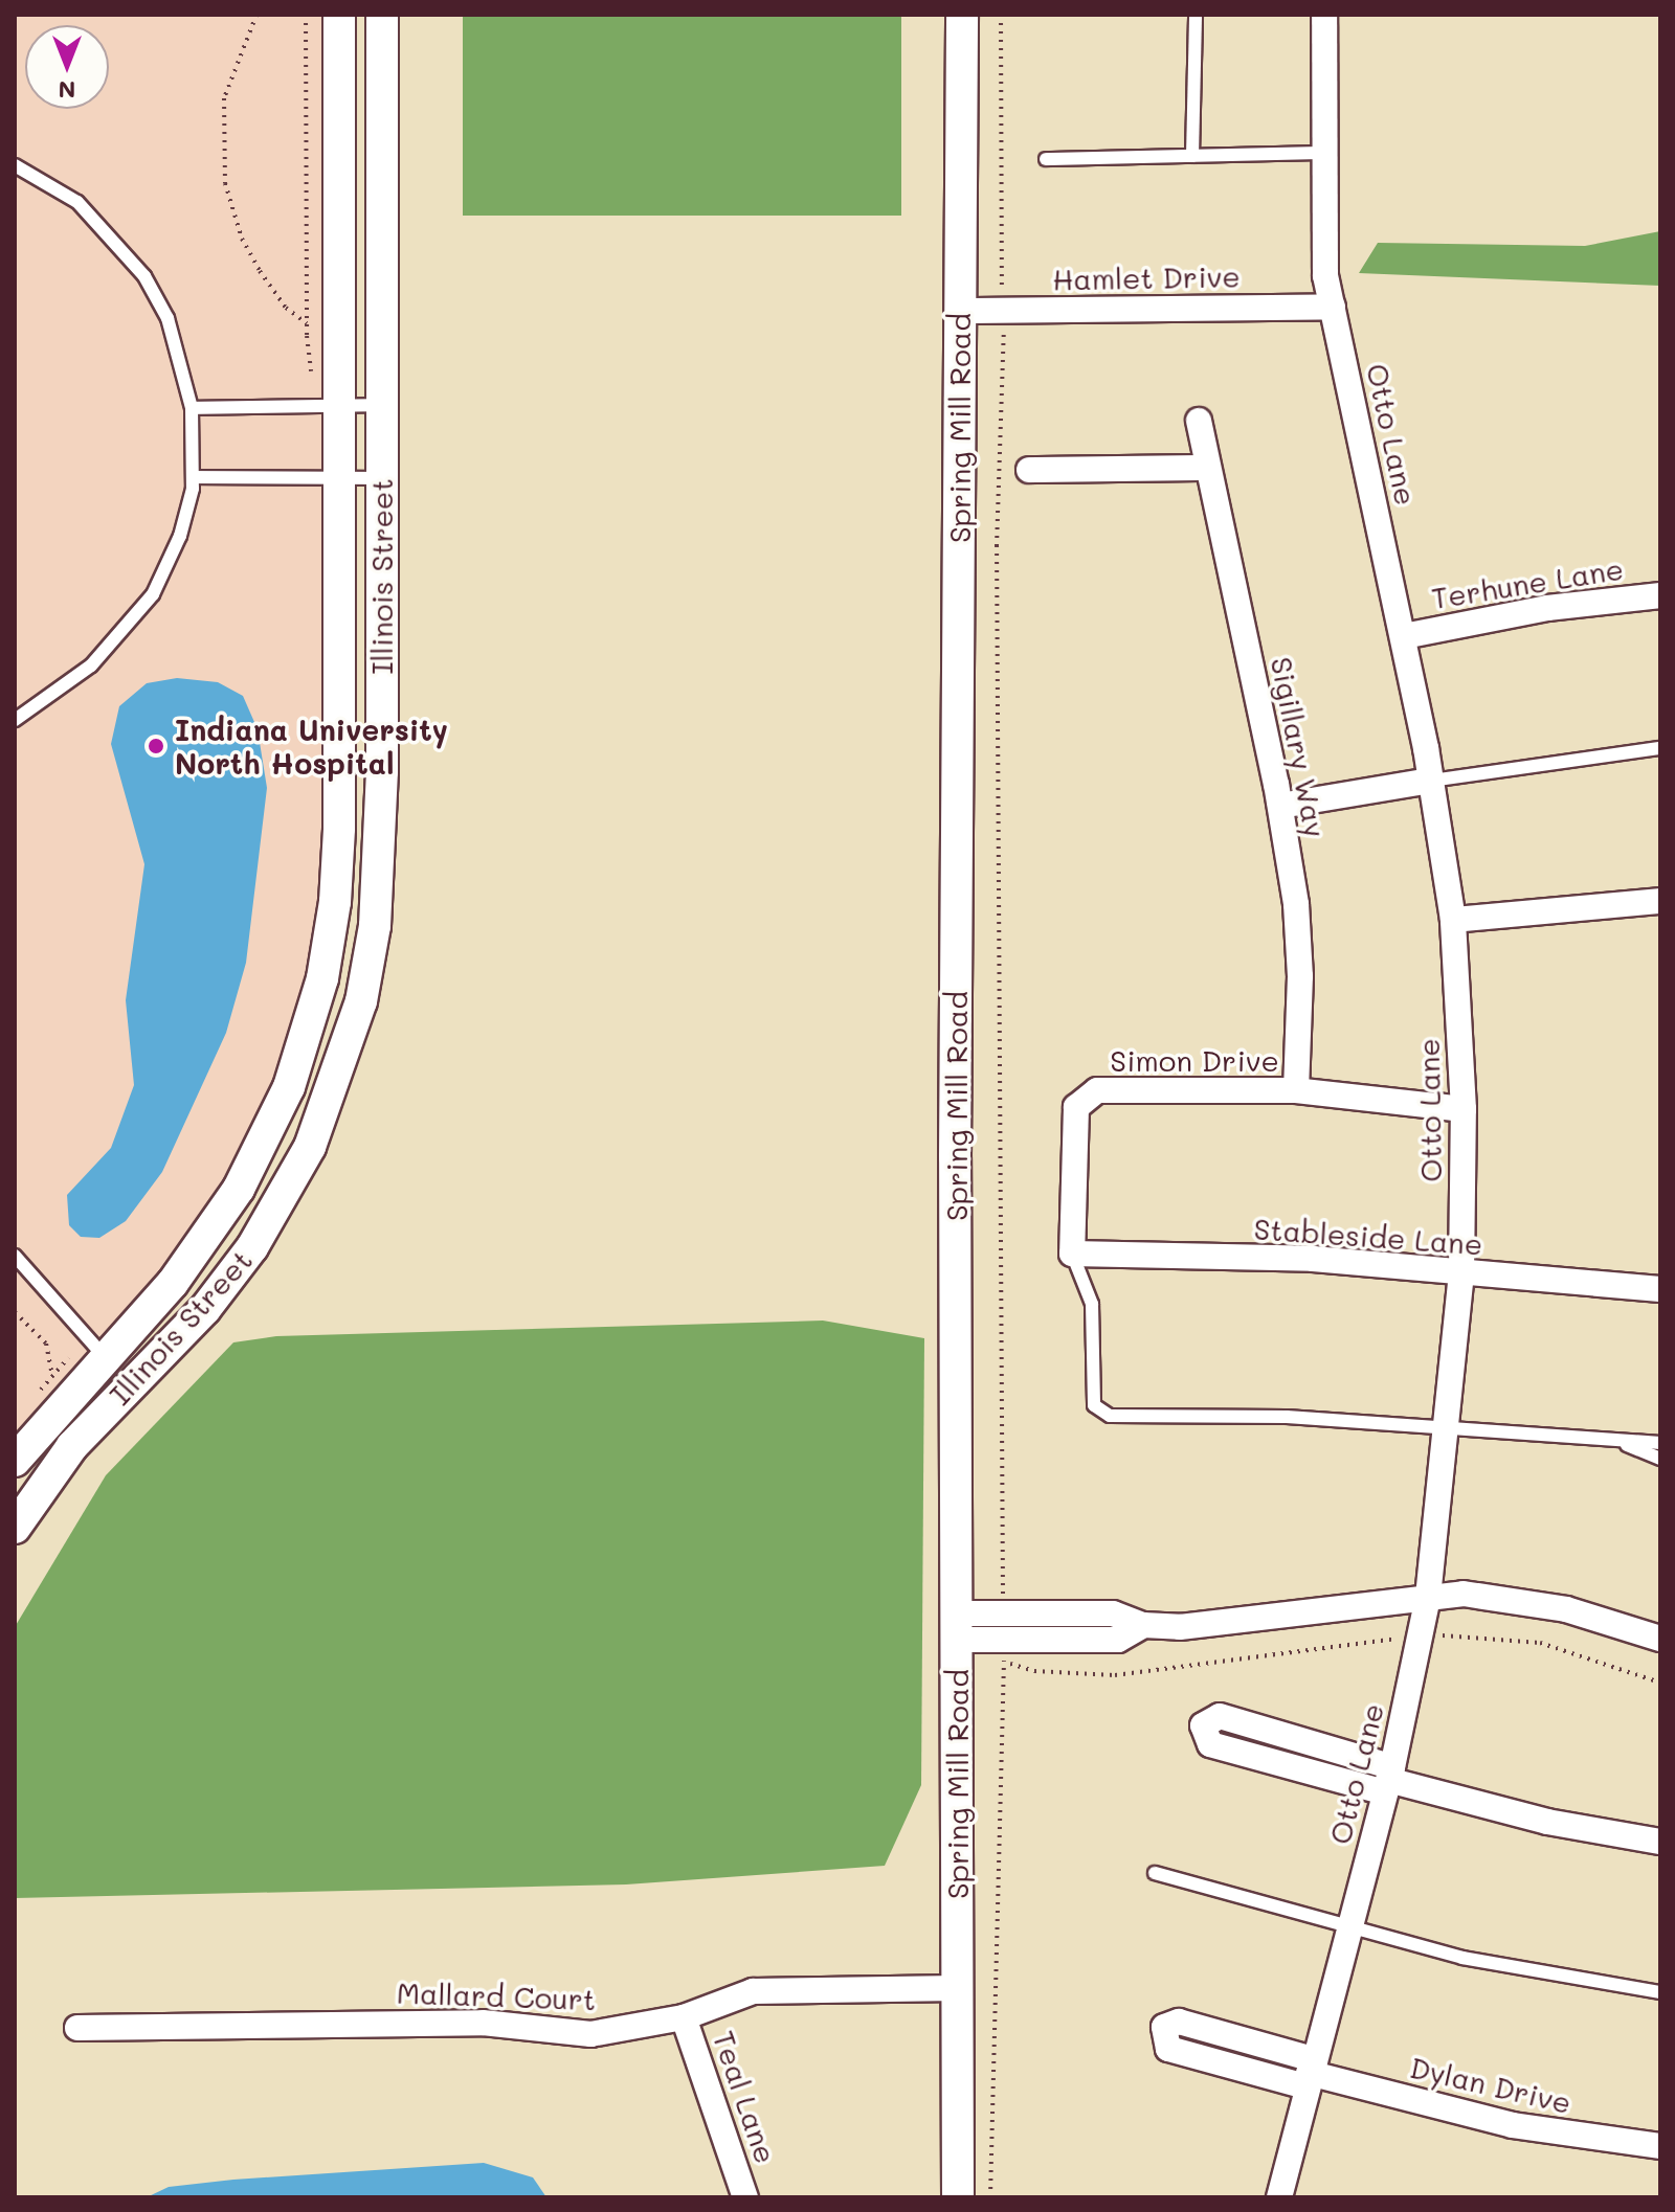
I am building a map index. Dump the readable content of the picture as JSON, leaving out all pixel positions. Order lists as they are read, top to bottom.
{
  "streets": {
    "street": [
      "Hamlet Drive",
      "Spring Mill Road",
      "Otto Lane",
      "Illinois Street",
      "Terhune Lane",
      "Sigillary Way",
      "Simon Drive",
      "Stableside Lane",
      "Mallard Court",
      "Dylan Drive",
      "Teal Lane"
    ]
  },
  "crossings": [
    ["Hamlet Drive", "Spring Mill Road"],
    ["Hamlet Drive", "Otto Lane"],
    ["Spring Mill Road", "Mallard Court"],
    ["Otto Lane", "Terhune Lane"],
    ["Otto Lane", "Simon Drive"],
    ["Otto Lane", "Stableside Lane"],
    ["Otto Lane", "Dylan Drive"],
    ["Sigillary Way", "Simon Drive"],
    ["Simon Drive", "Stableside Lane"],
    ["Mallard Court", "Teal Lane"]
  ],
  "places": ["Indiana University North Hospital"],
  "north": "bottom"
}
